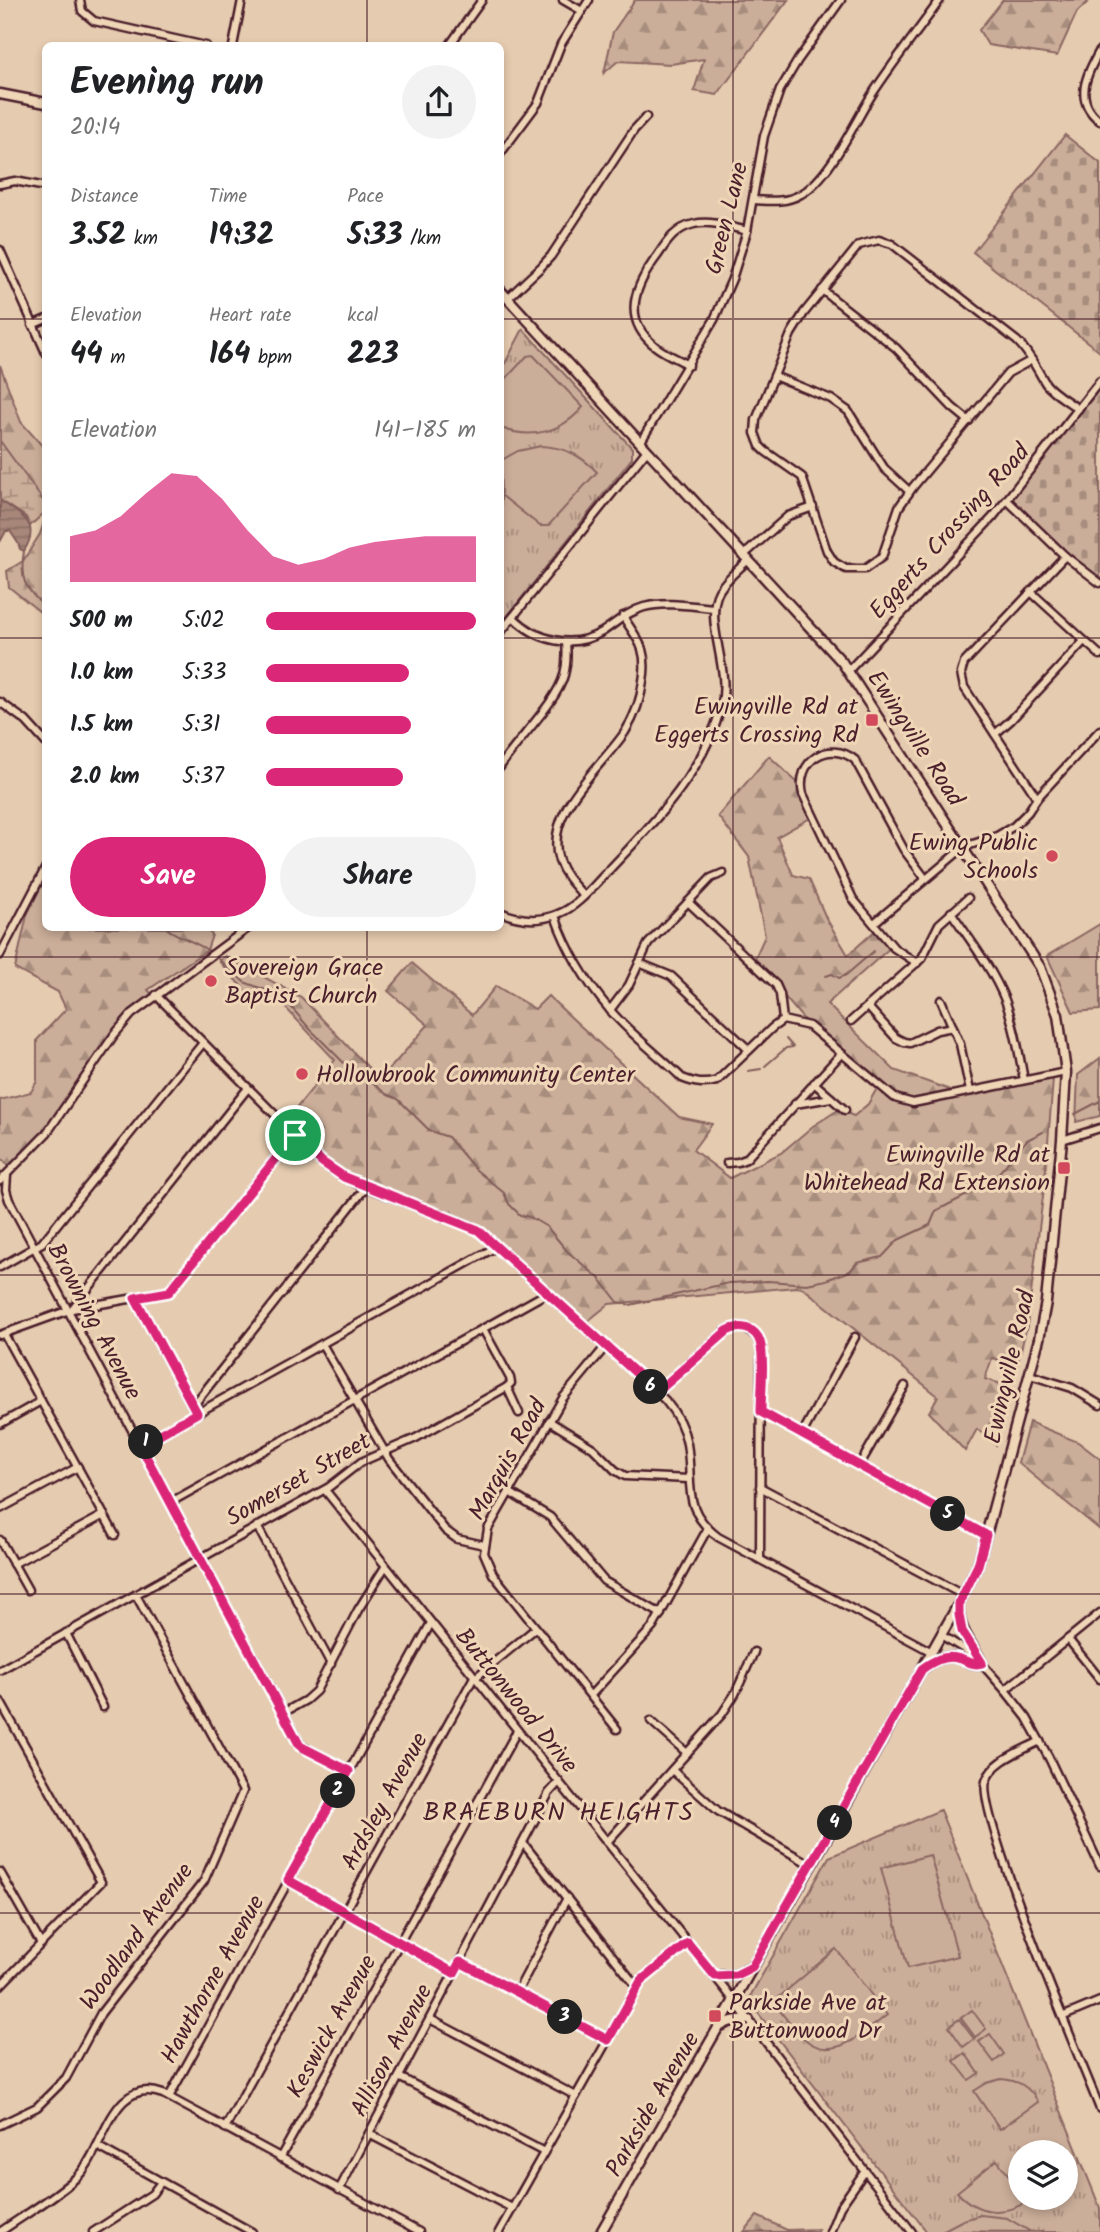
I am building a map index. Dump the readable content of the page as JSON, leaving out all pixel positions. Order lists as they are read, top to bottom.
{
  "streets": {
    "main road": ["Ewingville Road", "Parkside Avenue"],
    "street": [
      "Green Lane",
      "Eggerts Crossing Road",
      "Browning Avenue",
      "Marquis Road",
      "Somerset Street",
      "Buttonwood Drive",
      "Ardsley Avenue",
      "Woodland Avenue",
      "Hawthorne Avenue",
      "Keswick Avenue",
      "Allison Avenue"
    ]
  },
  "crossings": [
    ["Green Lane", "Ewingville Road"],
    ["Eggerts Crossing Road", "Ewingville Road"],
    ["Ewingville Road", "Parkside Avenue"],
    ["Browning Avenue", "Somerset Street"],
    ["Browning Avenue", "Hawthorne Avenue"],
    ["Somerset Street", "Buttonwood Drive"],
    ["Somerset Street", "Woodland Avenue"],
    ["Buttonwood Drive", "Ardsley Avenue"],
    ["Buttonwood Drive", "Hawthorne Avenue"],
    ["Buttonwood Drive", "Keswick Avenue"],
    ["Buttonwood Drive", "Allison Avenue"],
    ["Buttonwood Drive", "Parkside Avenue"]
  ],
  "districts": ["BRAEBURN HEIGHTS"],
  "places": {
    "transit": ["Ewingville Rd at Eggerts Crossing Rd", "Ewingville Rd at Whitehead Rd Extension", "Parkside Ave at Buttonwood Dr"],
    "other": ["Ewing Public Schools", "Sovereign Grace Baptist Church", "Hollowbrook Community Center"]
  },
  "page": {
    "heading": ["Evening run", "20:14"],
    "stats": [
      ["Distance", "3.52 km"],
      ["Time", "19:32"],
      ["Pace", "5:33 /km"],
      ["Elevation", "44 m"],
      ["Heart rate", "164 bpm"],
      ["kcal", "223"]
    ],
    "chart": ["Elevation", "141–185 m"],
    "list": [
      {
        "name": "500 m",
        "note": "5:02"
      },
      {
        "name": "1.0 km",
        "note": "5:33"
      },
      {
        "name": "1.5 km",
        "note": "5:31"
      },
      {
        "name": "2.0 km",
        "note": "5:37"
      }
    ],
    "buttons": ["Save", "Share"],
    "pins": [
      "6",
      "1",
      "5",
      "2",
      "4",
      "3"
    ]
  }
}
